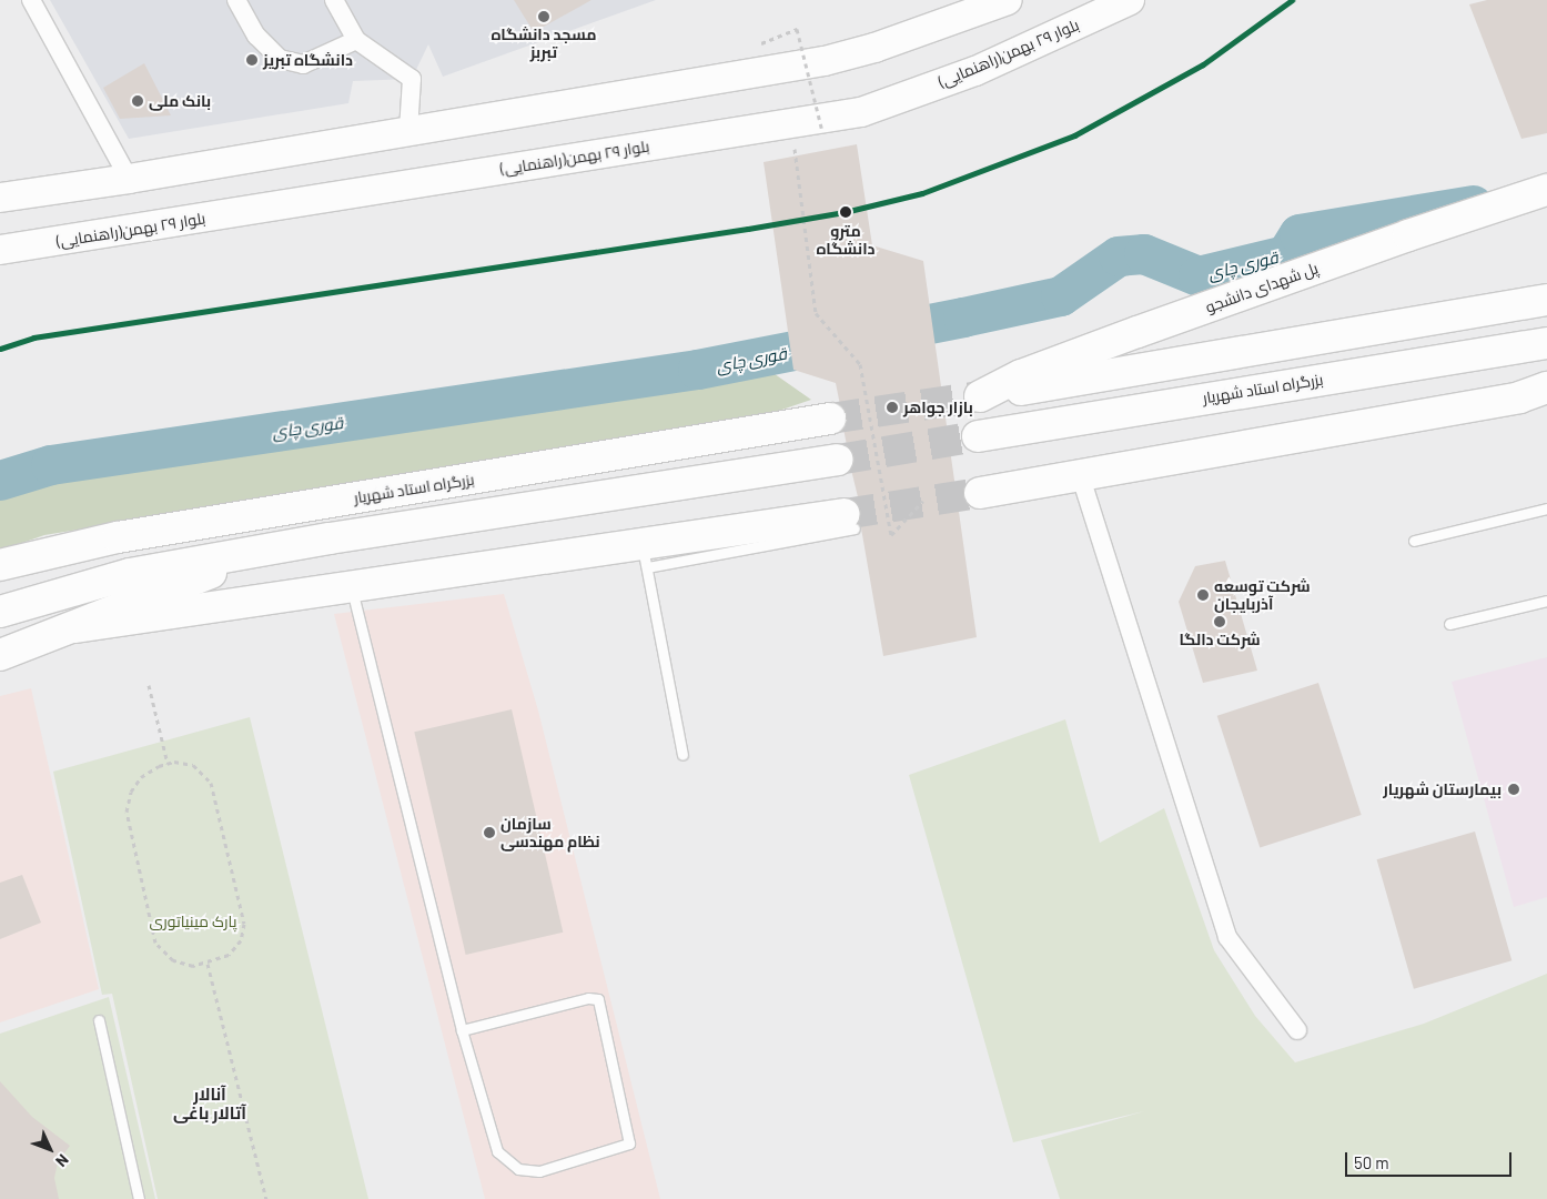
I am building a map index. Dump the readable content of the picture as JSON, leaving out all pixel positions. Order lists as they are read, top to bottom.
{
  "streets": {
    "highway": ["پل شهدای دانشجو", "بزرگراه استاد شهریار"],
    "main road": ["بلوار ٢٩ بهمن(راهنمایی)"]
  },
  "districts": ["آنالار آتالار باغی"],
  "water": ["قوری چای"],
  "parks": ["پارک مینیاتوری"],
  "places": [
    "مسجد دانشگاه تبربز",
    "دانشگاه تبریز",
    "بانک ملی",
    "مترو دانشگاه",
    "بازار جواهر",
    "شرکت توسعه آذربایجان",
    "شرکت دالگا",
    "بیمارستان شهریار",
    "سازمان نظام مهندسی"
  ],
  "scale_bar": "50 m",
  "north": "bottom right"
}
